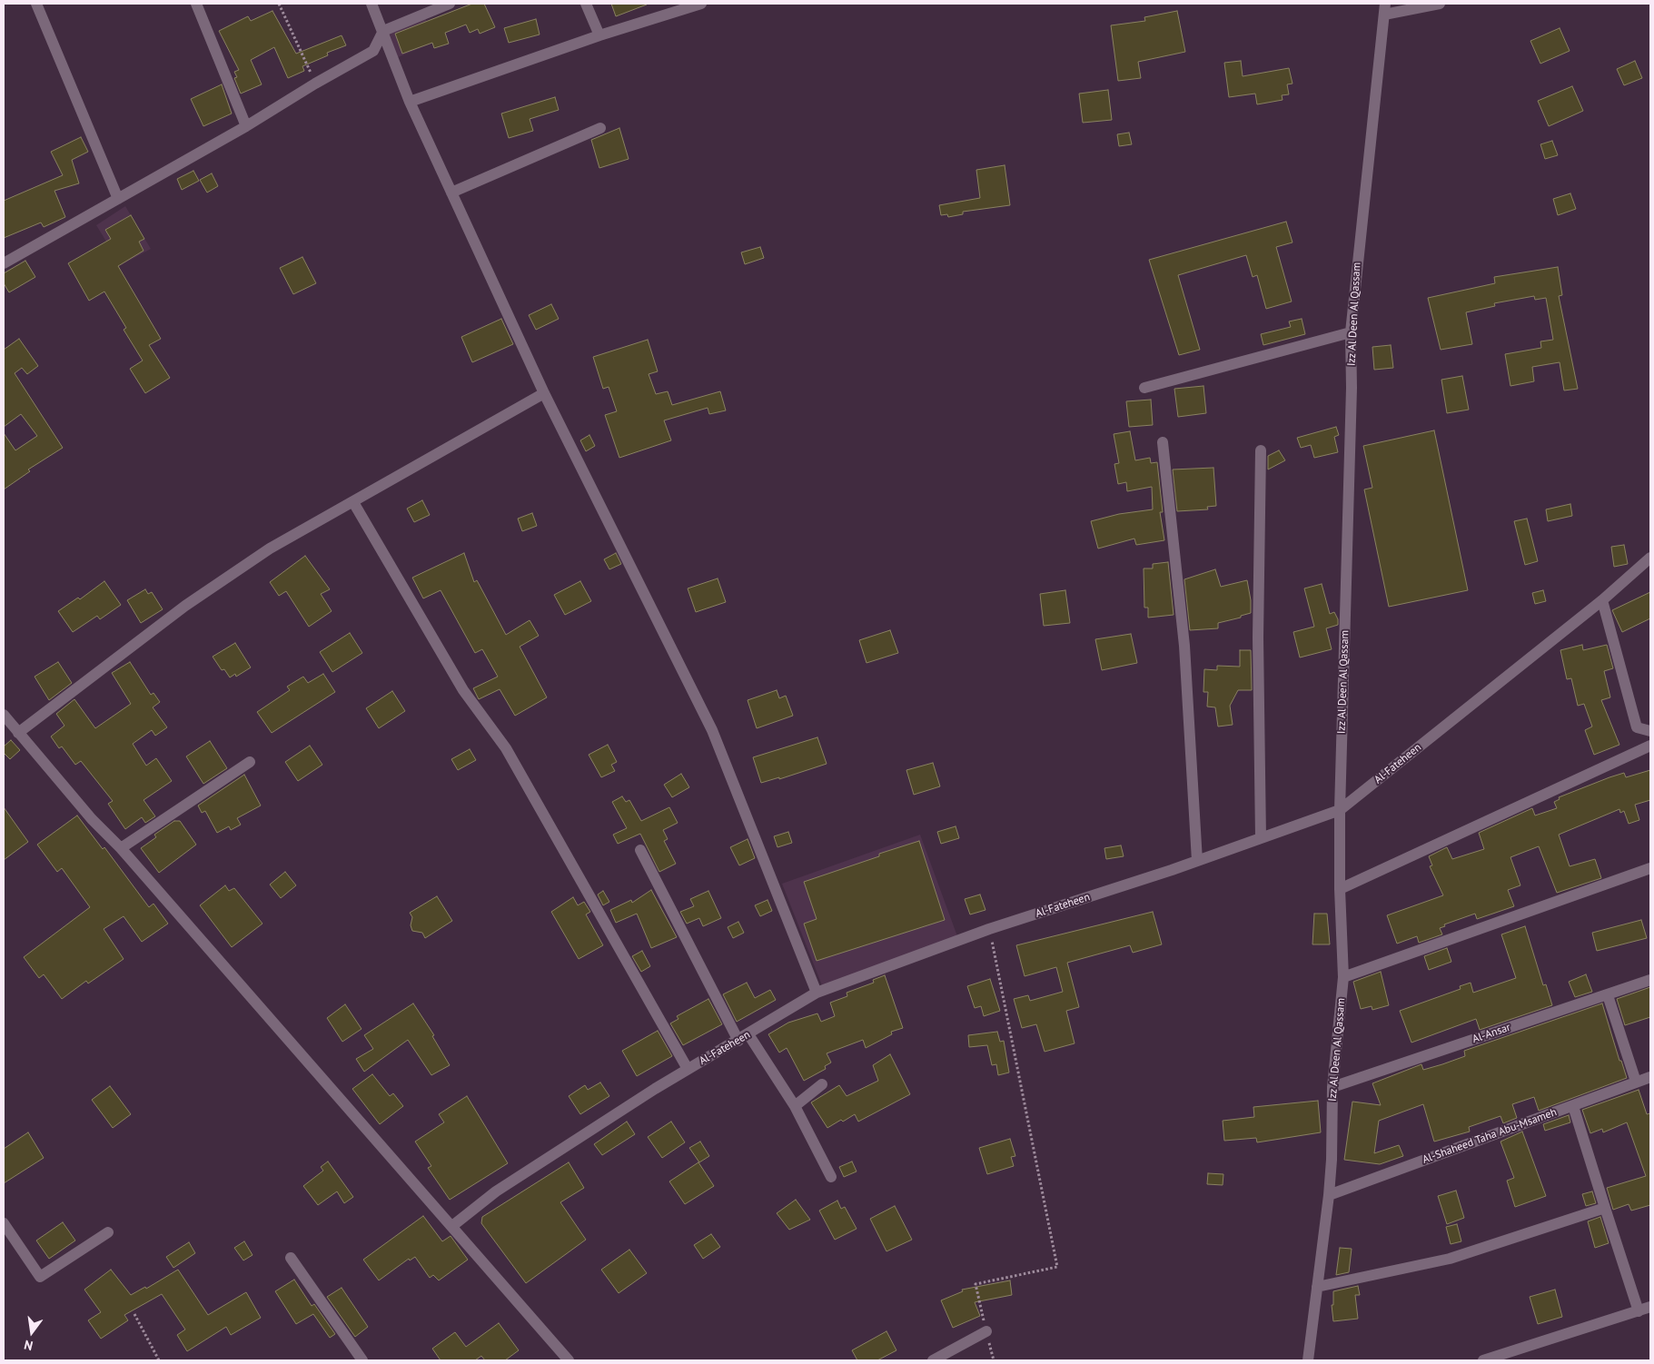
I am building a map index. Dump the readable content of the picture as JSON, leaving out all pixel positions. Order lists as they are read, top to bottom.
{
  "streets": {
    "street": [
      "Izz Al Deen Al Qassam",
      "Al-Fateheen",
      "Al-Ansar",
      "Al-Shaheed Taha Abu-Msameh"
    ]
  },
  "crossings": [
    ["Izz Al Deen Al Qassam", "Al-Fateheen"],
    ["Izz Al Deen Al Qassam", "Al-Ansar"],
    ["Izz Al Deen Al Qassam", "Al-Shaheed Taha Abu-Msameh"]
  ],
  "north": "bottom"
}
